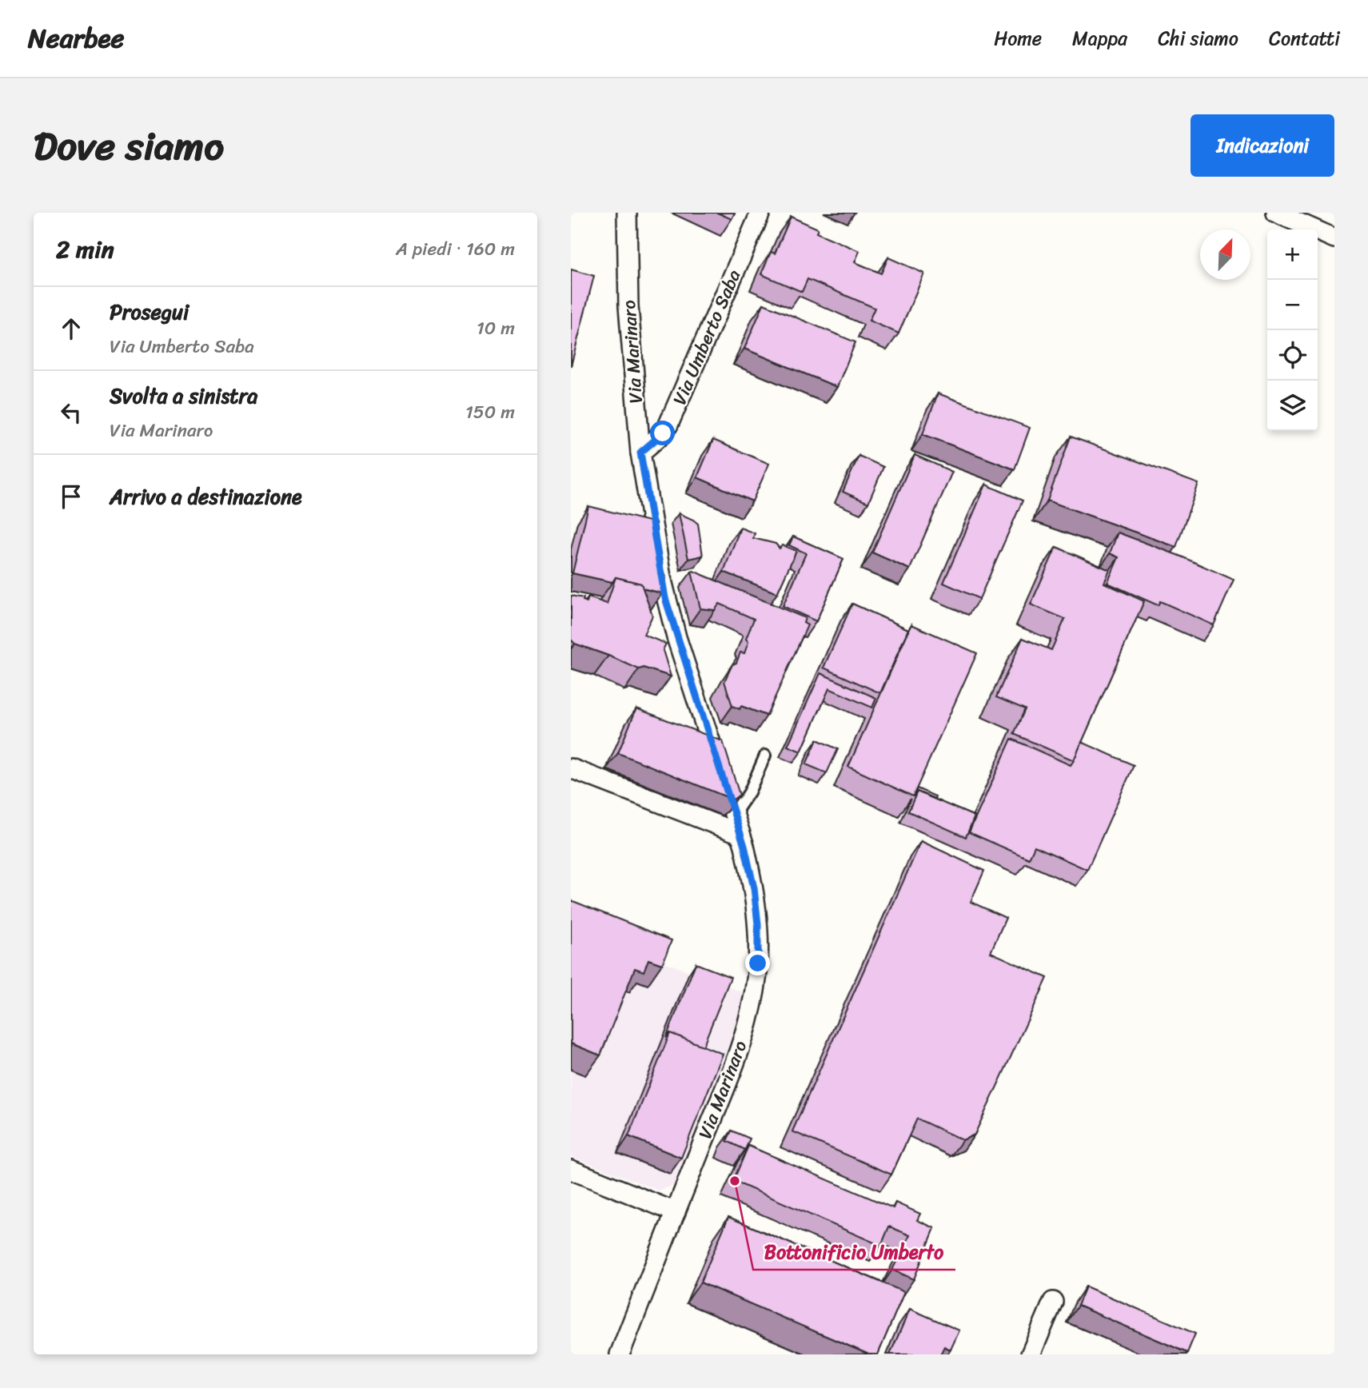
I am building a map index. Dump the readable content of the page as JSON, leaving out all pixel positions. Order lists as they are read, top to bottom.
{
  "streets": {
    "street": ["Via Umberto Saba", "Via Marinaro"]
  },
  "crossings": [
    ["Via Umberto Saba", "Via Marinaro"]
  ],
  "places": ["Bottonificio Umberto"],
  "north": "top right",
  "page": {
    "header": "Nearbee",
    "nav": [
      "Home",
      "Mappa",
      "Chi siamo",
      "Contatti"
    ],
    "title": "Dove siamo",
    "buttons": "Indicazioni",
    "heading": ["2 min", "A piedi · 160 m"],
    "map_buttons": ["+", "−"],
    "list": [
      ["Prosegui", "Via Umberto Saba", "10 m"],
      ["Svolta a sinistra", "Via Marinaro", "150 m"],
      "Arrivo a destinazione"
    ]
  }
}
